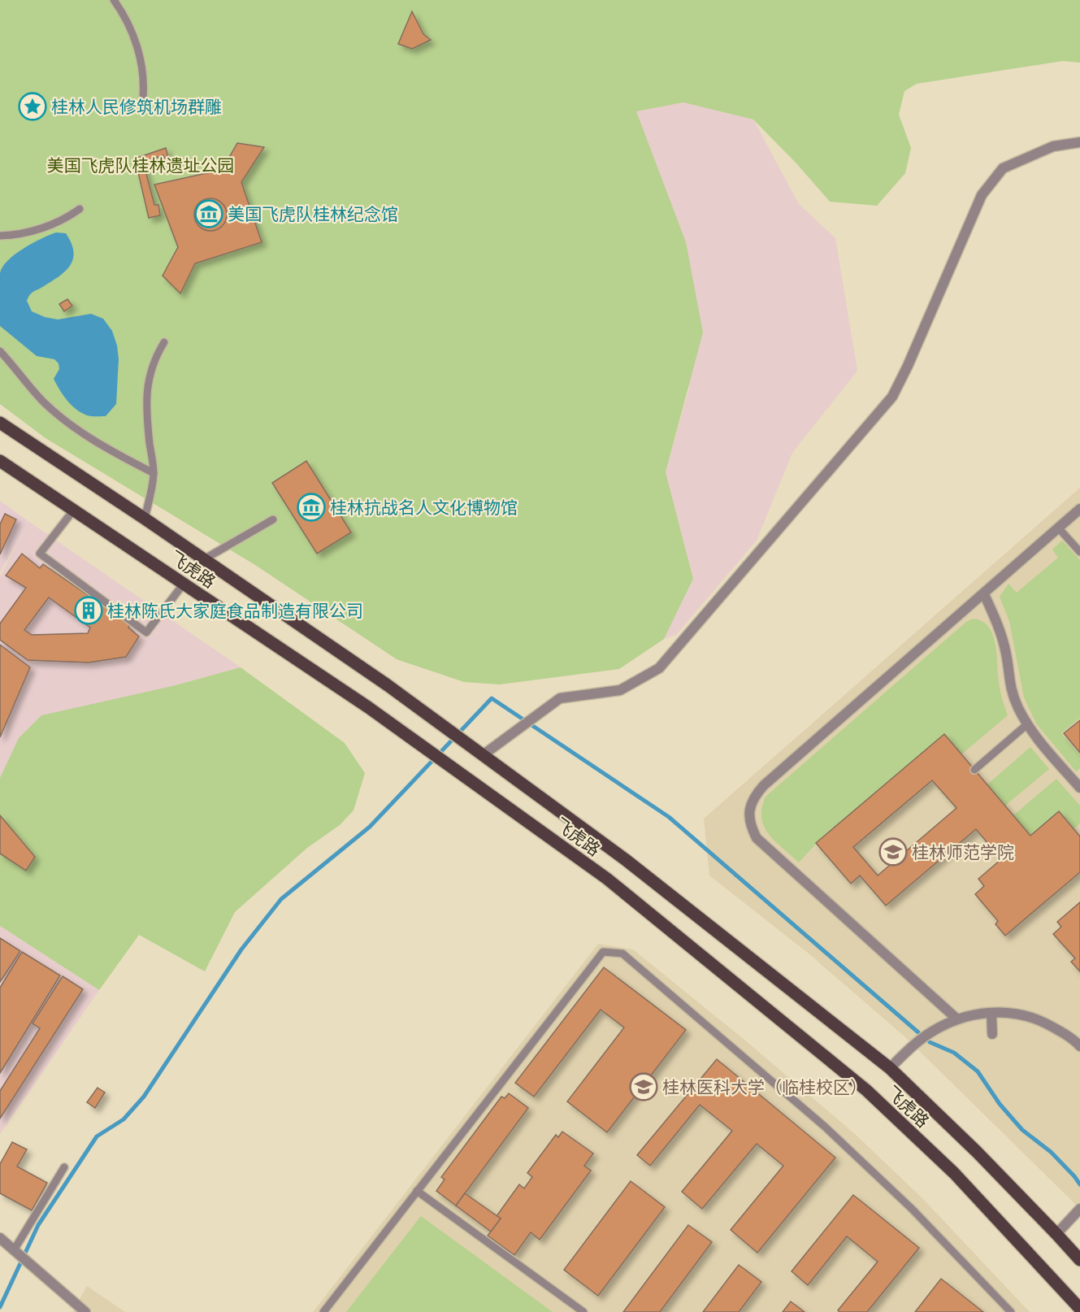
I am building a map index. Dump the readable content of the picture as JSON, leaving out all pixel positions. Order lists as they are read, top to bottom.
{
  "streets": {
    "main road": ["飞虎路"]
  },
  "parks": ["美国飞虎队桂林遗址公园"],
  "places": {
    "place": ["桂林人民修筑机场群雕"],
    "museum": ["美国飞虎队桂林纪念馆", "桂林抗战名人文化博物馆"],
    "building": ["桂林陈氏大家庭食品制造有限公司"],
    "school or university": ["桂林师范学院", "桂林医科大学（临桂校区）"]
  }
}
